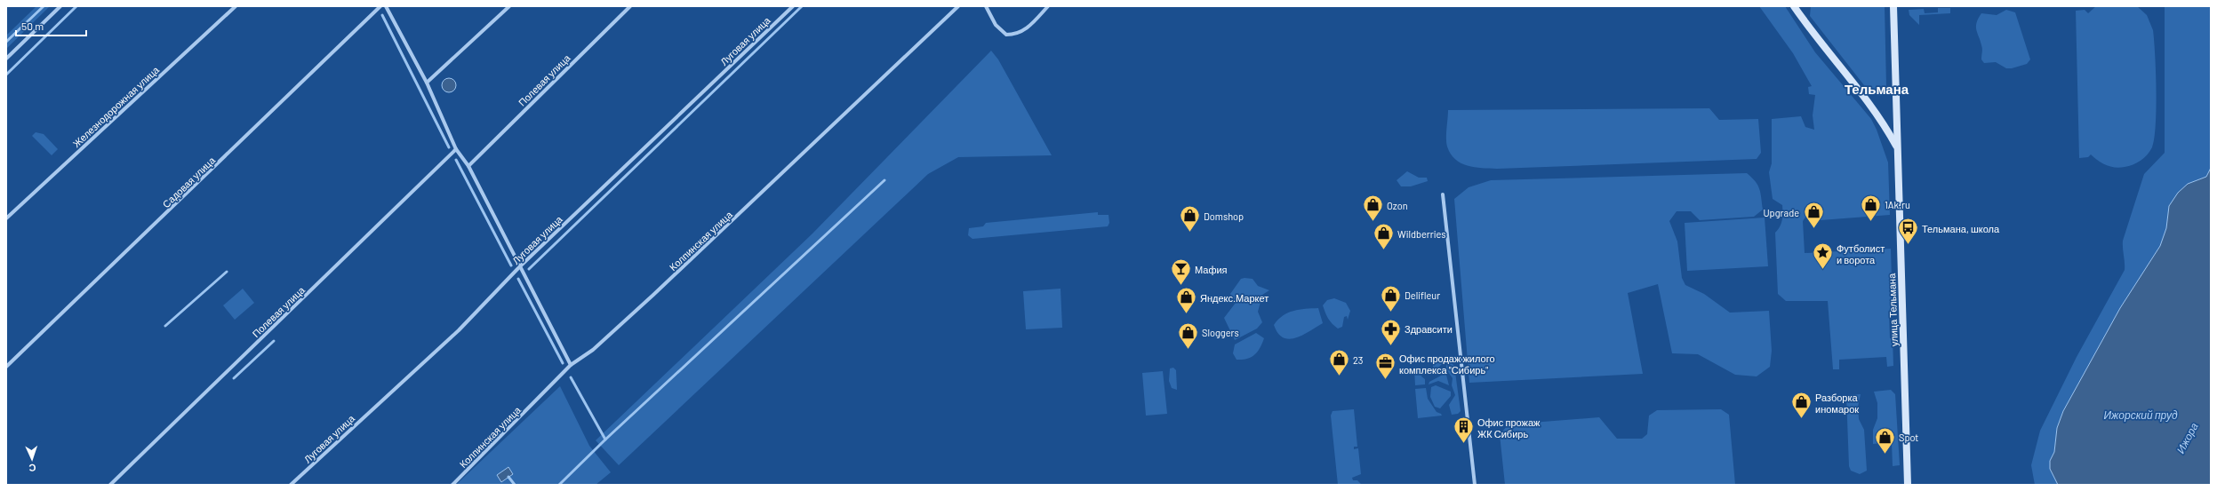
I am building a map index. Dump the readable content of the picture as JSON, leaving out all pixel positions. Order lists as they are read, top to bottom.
{
  "streets": {
    "main road": ["улица Тельмана"],
    "street": [
      "Луговая улица",
      "Полевая улица",
      "Железнодорожная улица",
      "Садовая улица",
      "Колпинская улица"
    ]
  },
  "districts": ["Тельмана"],
  "water": ["Ижорский пруд", "Ижора"],
  "places": {
    "shop": [
      "1Ak.ru",
      "Ozon",
      "Upgrade",
      "Domshop",
      "Wildberries",
      "Delifleur",
      "Яндекс.Маркет",
      "Sloggers",
      "23",
      "Разборка иномарок",
      "Spot"
    ],
    "bus stop": ["Тельмана, школа"],
    "place": ["Футболист и ворота"],
    "bar": ["Мафия"],
    "pharmacy": ["Здравсити"],
    "office": ["Офис продаж жилого комплекса \"Сибирь\""],
    "building": ["Офис прожаж ЖК Сибирь"]
  },
  "scale_bar": "50 m",
  "north": "bottom"
}
